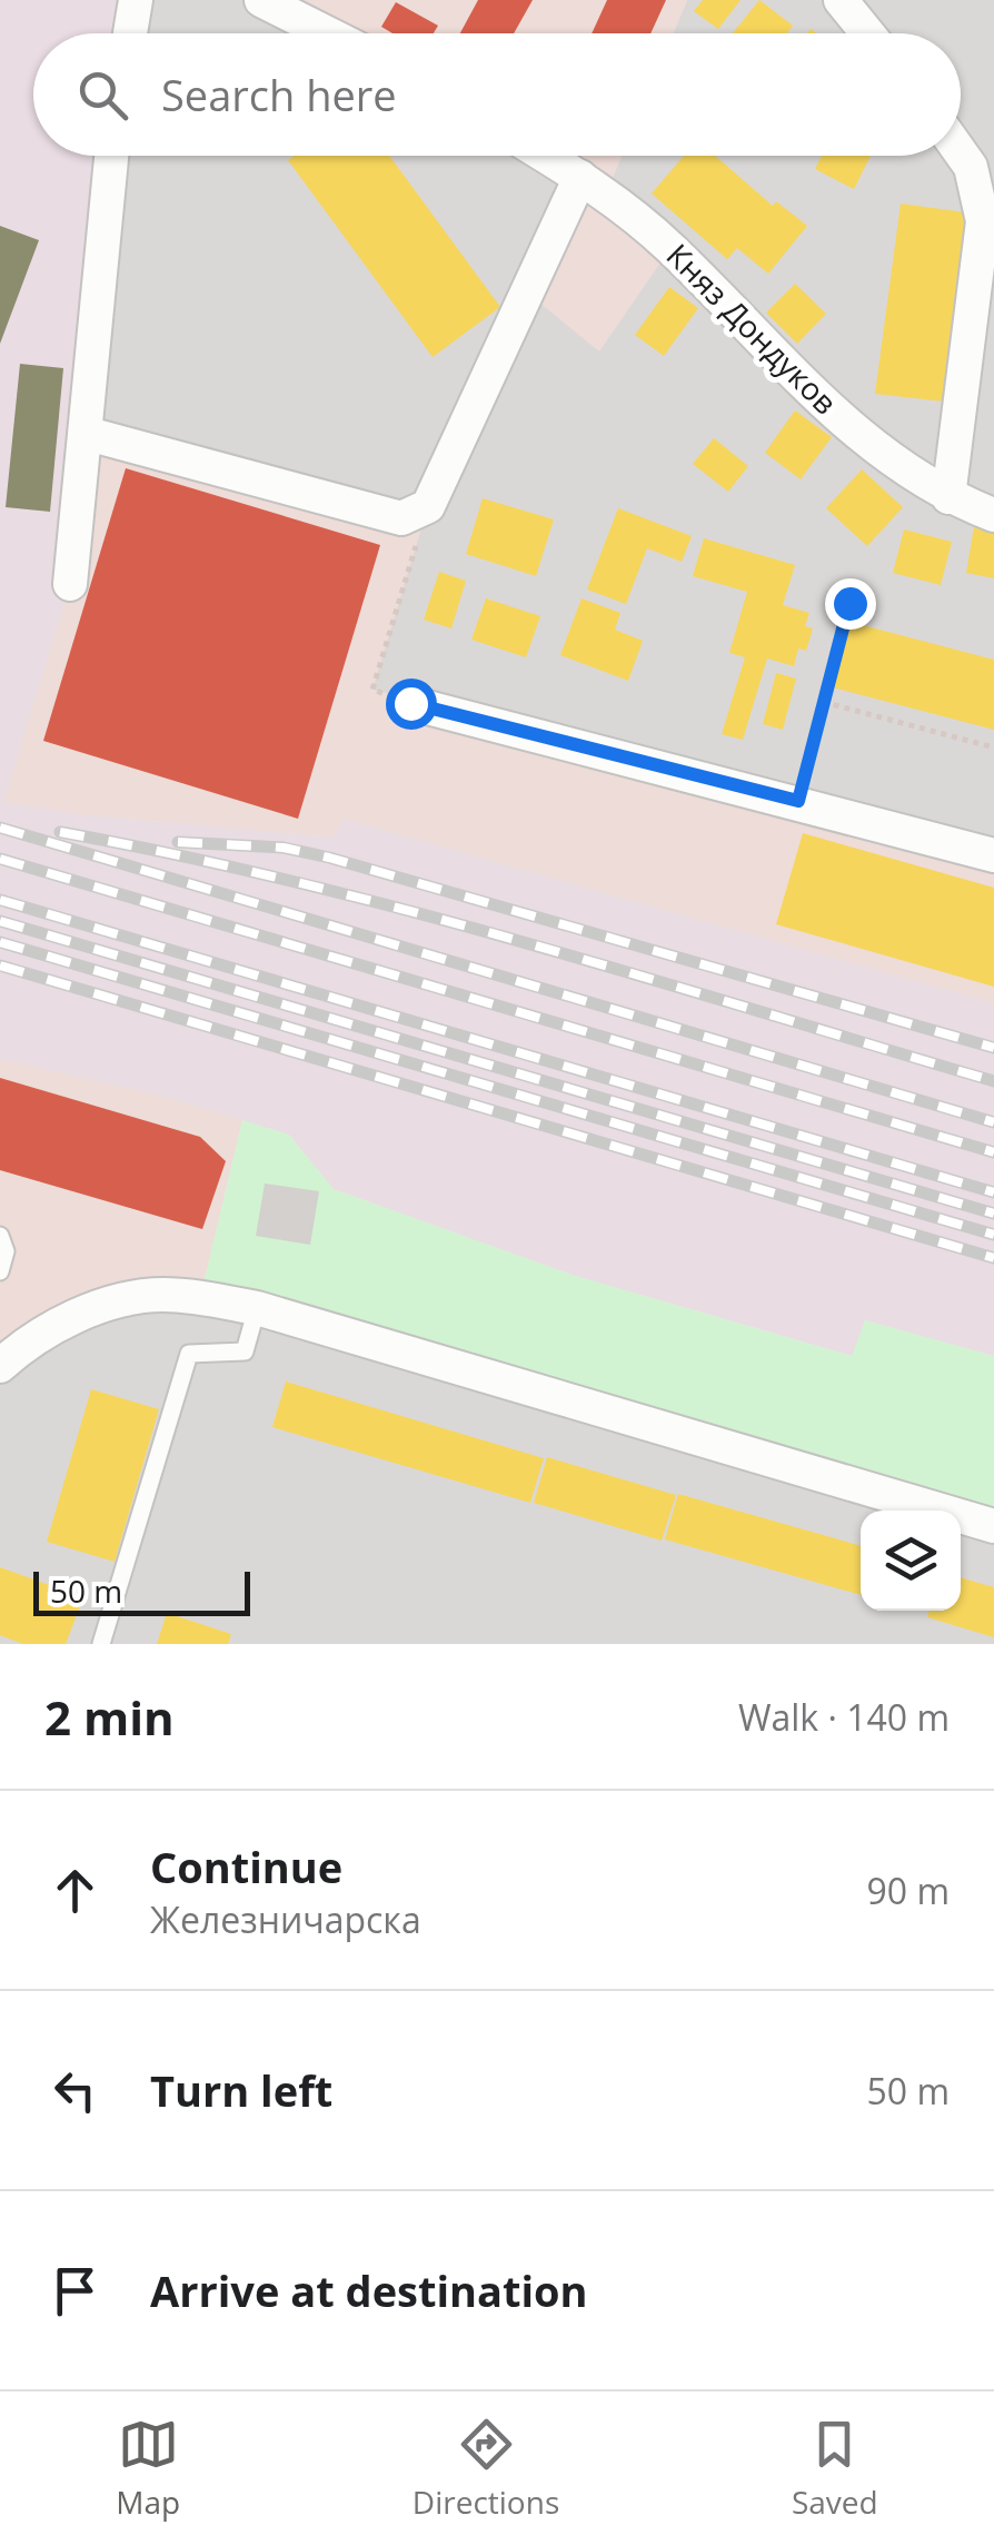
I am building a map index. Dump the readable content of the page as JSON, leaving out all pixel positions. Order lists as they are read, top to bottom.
{
  "streets": {
    "street": ["Княз Дондуков"]
  },
  "scale_bar": "50 m",
  "page": {
    "search": "Search here",
    "scale": "50 m",
    "heading": ["2 min", "Walk · 140 m"],
    "list": [
      ["Continue", "Железничарска", "90 m"],
      ["Turn left", "50 m"],
      "Arrive at destination"
    ],
    "nav": ["Map", "Directions", "Saved"]
  }
}
